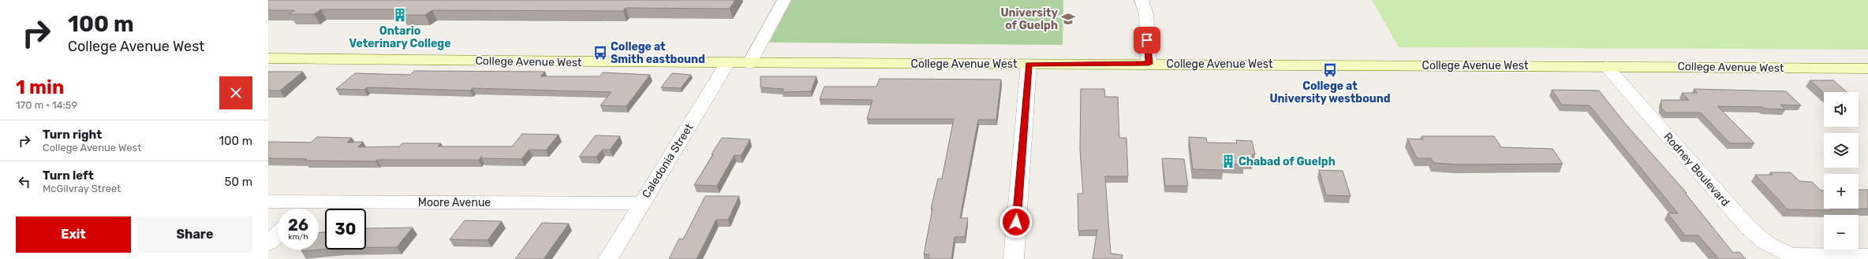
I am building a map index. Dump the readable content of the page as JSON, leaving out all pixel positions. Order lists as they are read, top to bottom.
{
  "streets": {
    "main road": ["College Avenue West"],
    "street": ["Caledonia Street", "Rodney Boulevard", "Moore Avenue"]
  },
  "crossings": [
    ["College Avenue West", "Caledonia Street"],
    ["College Avenue West", "Rodney Boulevard"],
    ["Caledonia Street", "Moore Avenue"]
  ],
  "places": {
    "building": ["Ontario Veterinary College", "Chabad of Guelph"],
    "school or university": ["University of Guelph"],
    "bus stop": ["College at Smith eastbound", "College at University westbound"]
  },
  "page": {
    "turn": ["100 m", "College Avenue West"],
    "heading": ["1 min", "170 m · 14:59"],
    "map_buttons": ["+", "−"],
    "list": [
      {
        "name": "Turn right",
        "note": "College Avenue West",
        "value": "100 m"
      },
      {
        "name": "Turn left",
        "note": "McGilvray Street",
        "value": "50 m"
      }
    ],
    "speed": "26 km/h",
    "limit": "30",
    "buttons": ["Exit", "Share"]
  }
}
